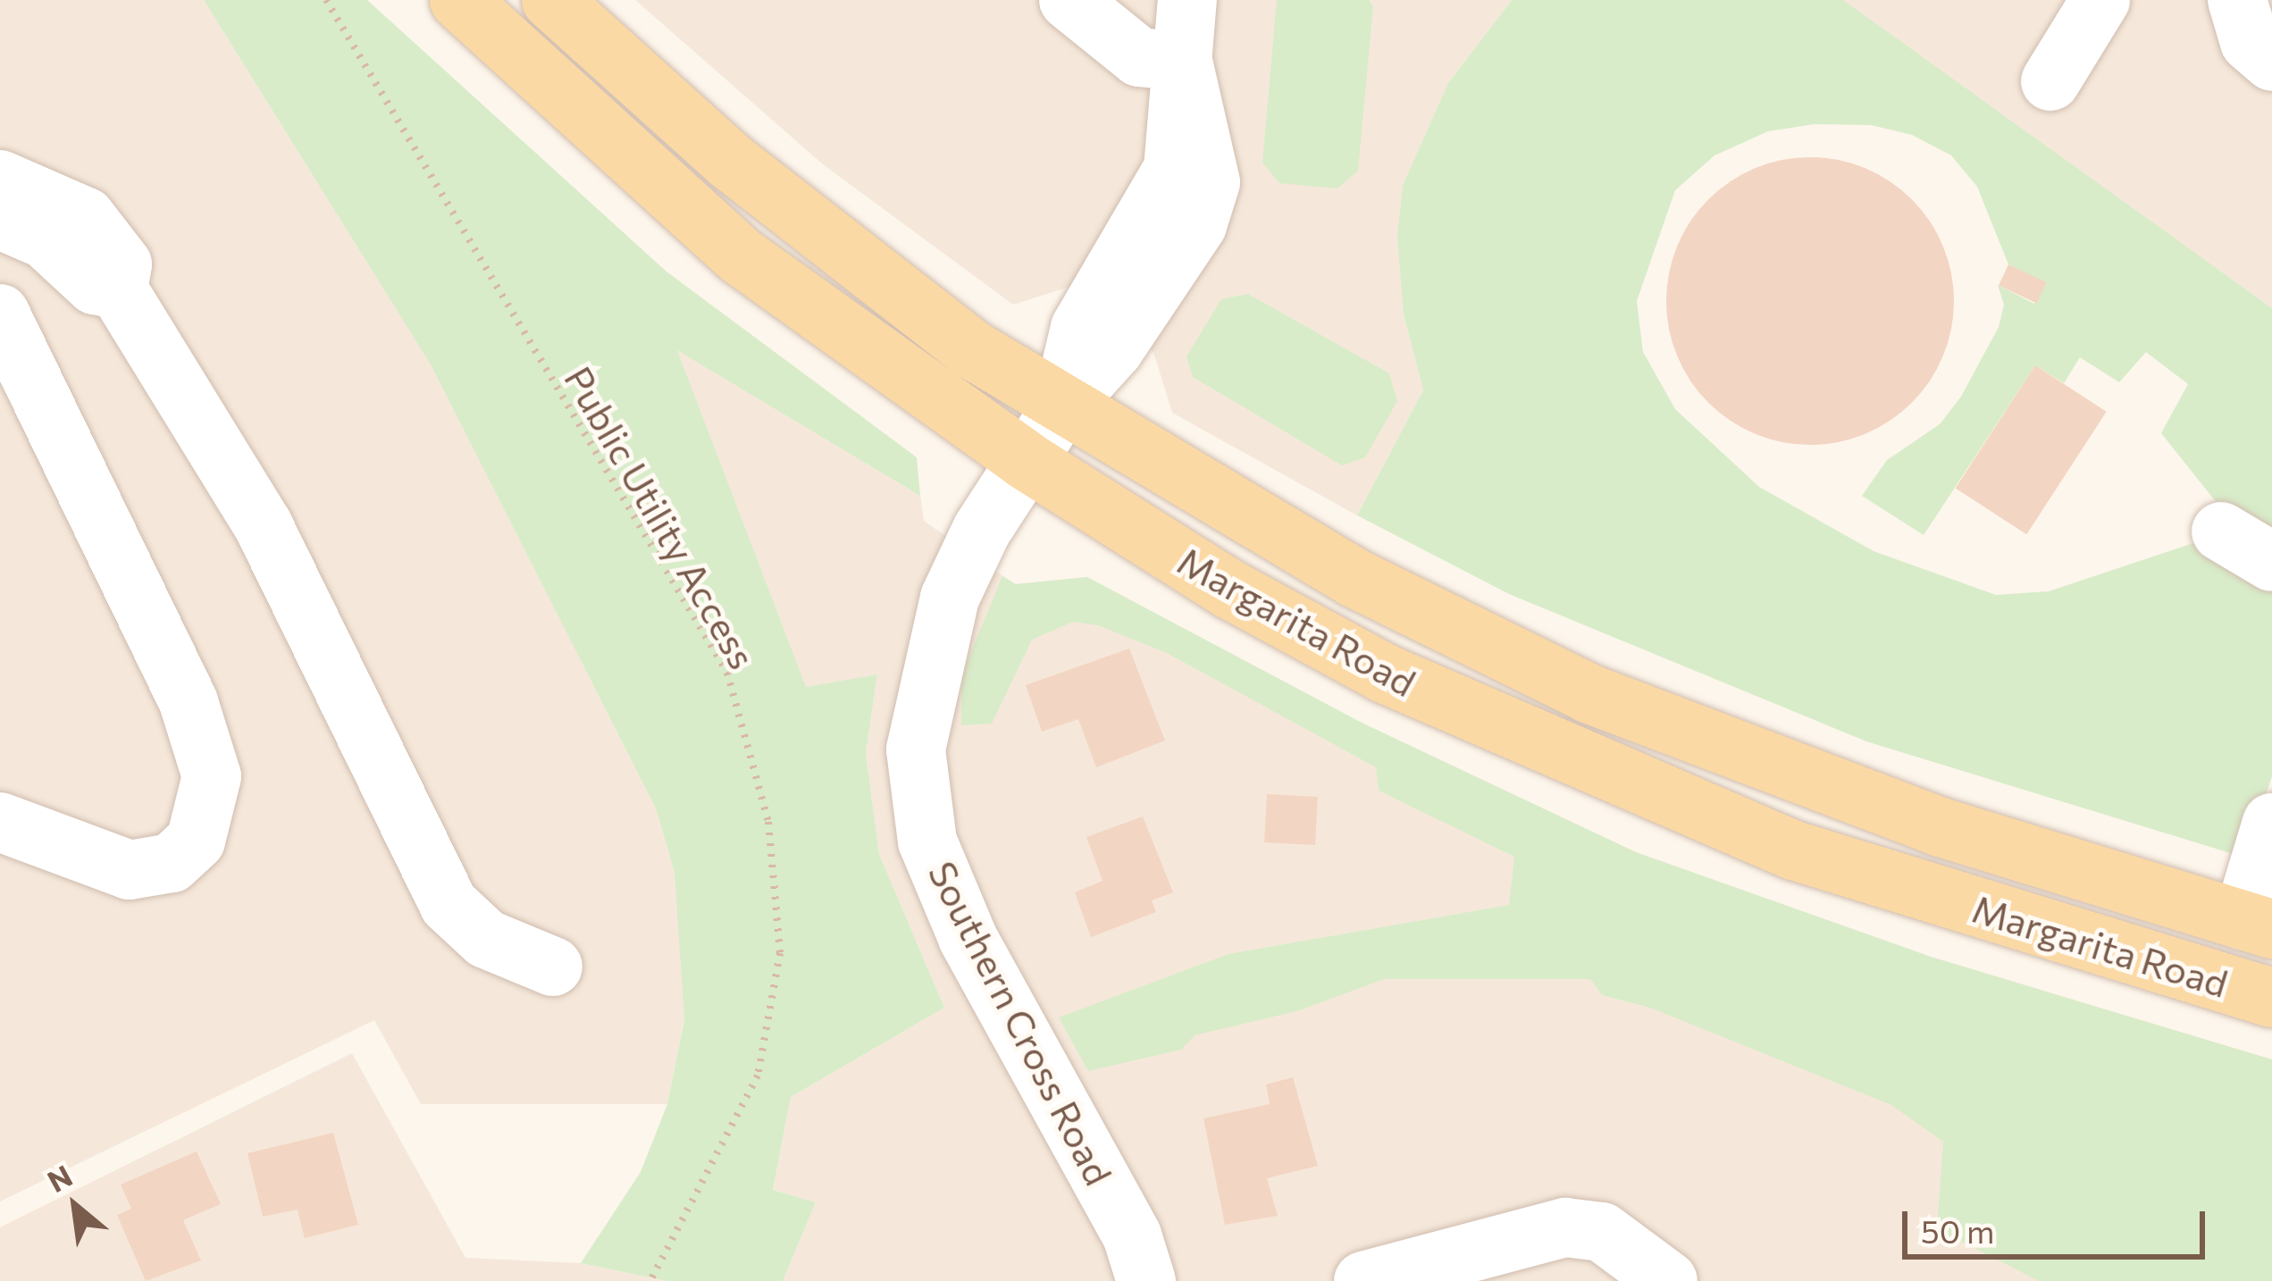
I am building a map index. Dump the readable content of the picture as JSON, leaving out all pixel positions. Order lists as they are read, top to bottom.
{
  "streets": {
    "main road": ["Margarita Road"],
    "street": ["Southern Cross Road"],
    "path": ["Public Utility Access"]
  },
  "crossings": [
    ["Margarita Road", "Southern Cross Road"]
  ],
  "scale_bar": "50 m",
  "north": "top left"
}
